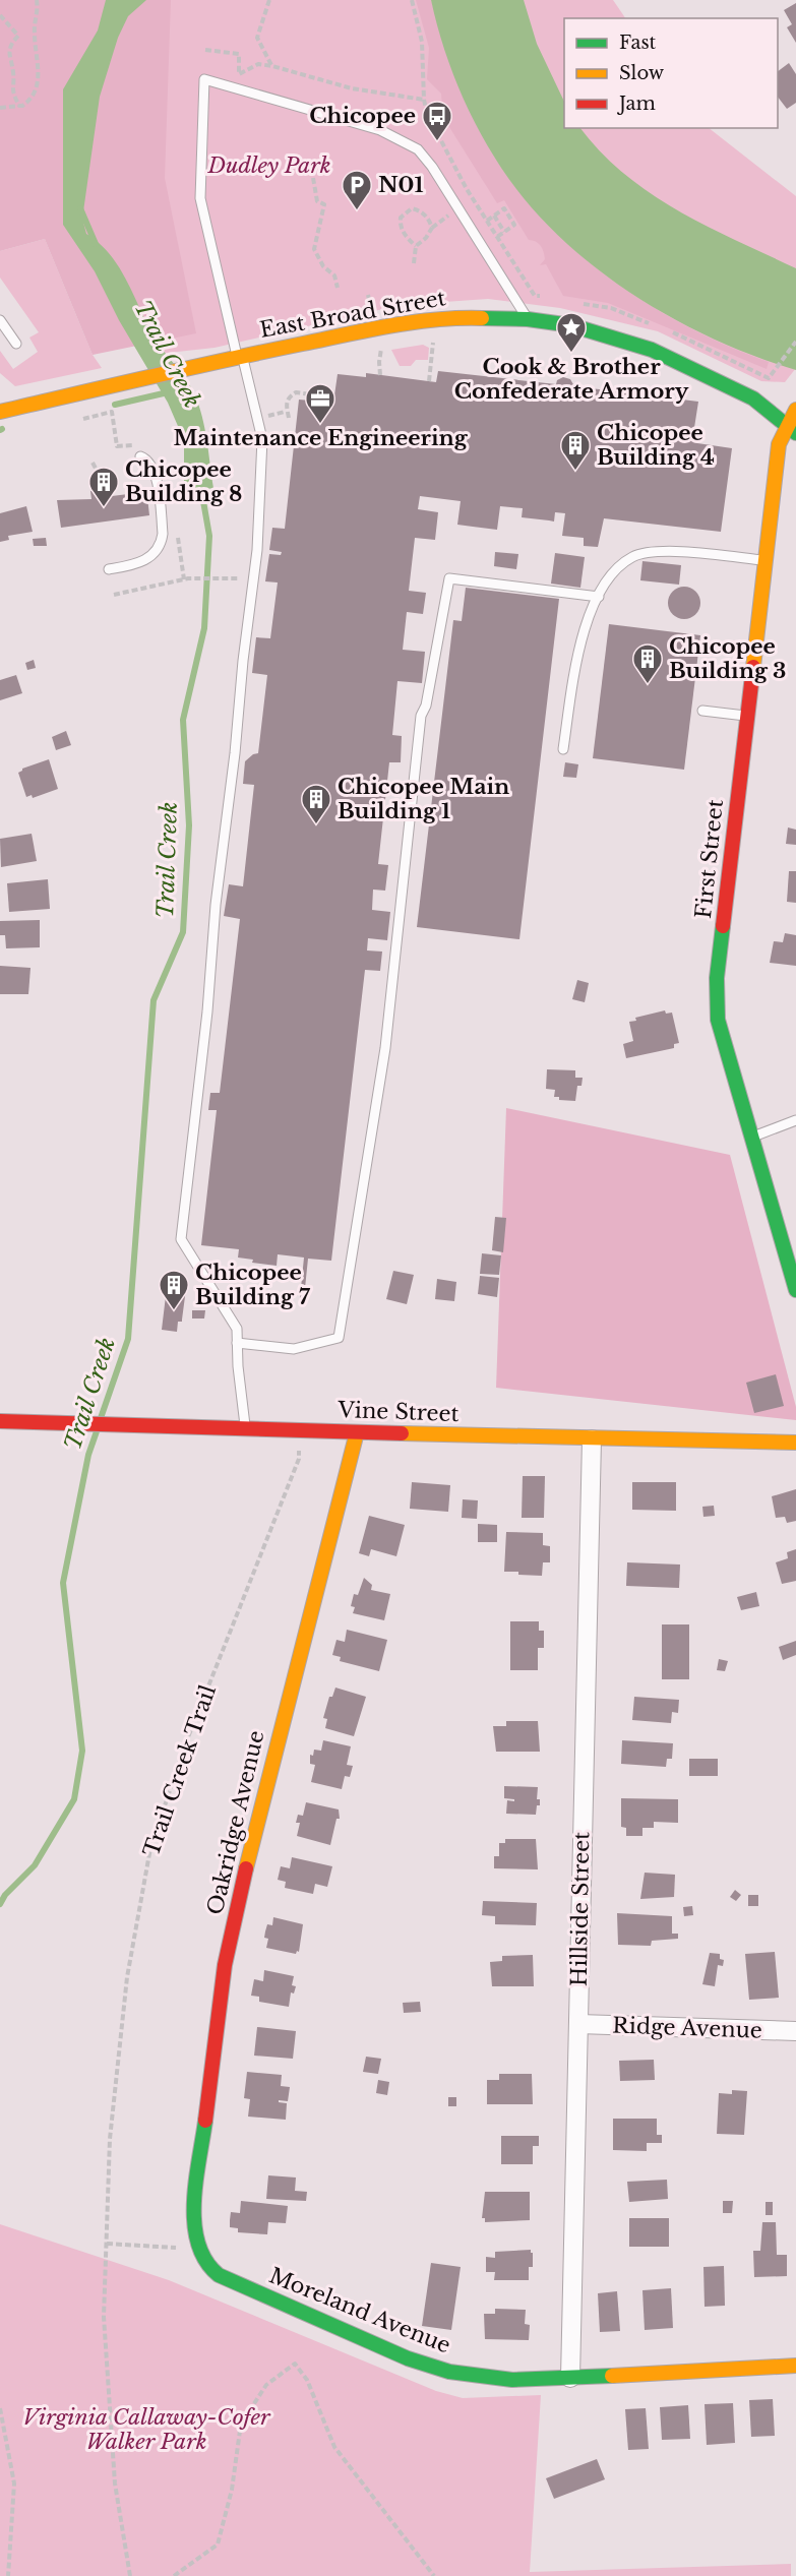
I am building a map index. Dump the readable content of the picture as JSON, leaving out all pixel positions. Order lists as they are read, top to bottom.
{
  "streets": {
    "street": [
      "East Broad Street",
      "First Street",
      "Vine Street",
      "Oakridge Avenue",
      "Hillside Street",
      "Ridge Avenue",
      "Moreland Avenue"
    ],
    "path": ["Trail Creek Trail"]
  },
  "crossings": [
    ["East Broad Street", "First Street"],
    ["Vine Street", "Oakridge Avenue"],
    ["Vine Street", "Hillside Street"],
    ["Oakridge Avenue", "Moreland Avenue"],
    ["Hillside Street", "Ridge Avenue"],
    ["Hillside Street", "Moreland Avenue"]
  ],
  "water": ["Trail Creek"],
  "parks": ["Dudley Park", "Virginia Callaway-Cofer Walker Park"],
  "places": {
    "bus stop": ["Chicopee"],
    "parking": ["N01"],
    "place": ["Cook & Brother Confederate Armory"],
    "office": ["Maintenance Engineering"],
    "building": [
      "Chicopee Building 4",
      "Chicopee Building 8",
      "Chicopee Building 3",
      "Chicopee Main Building 1",
      "Chicopee Building 7"
    ]
  },
  "legend": ["Fast", "Slow", "Jam"]
}
